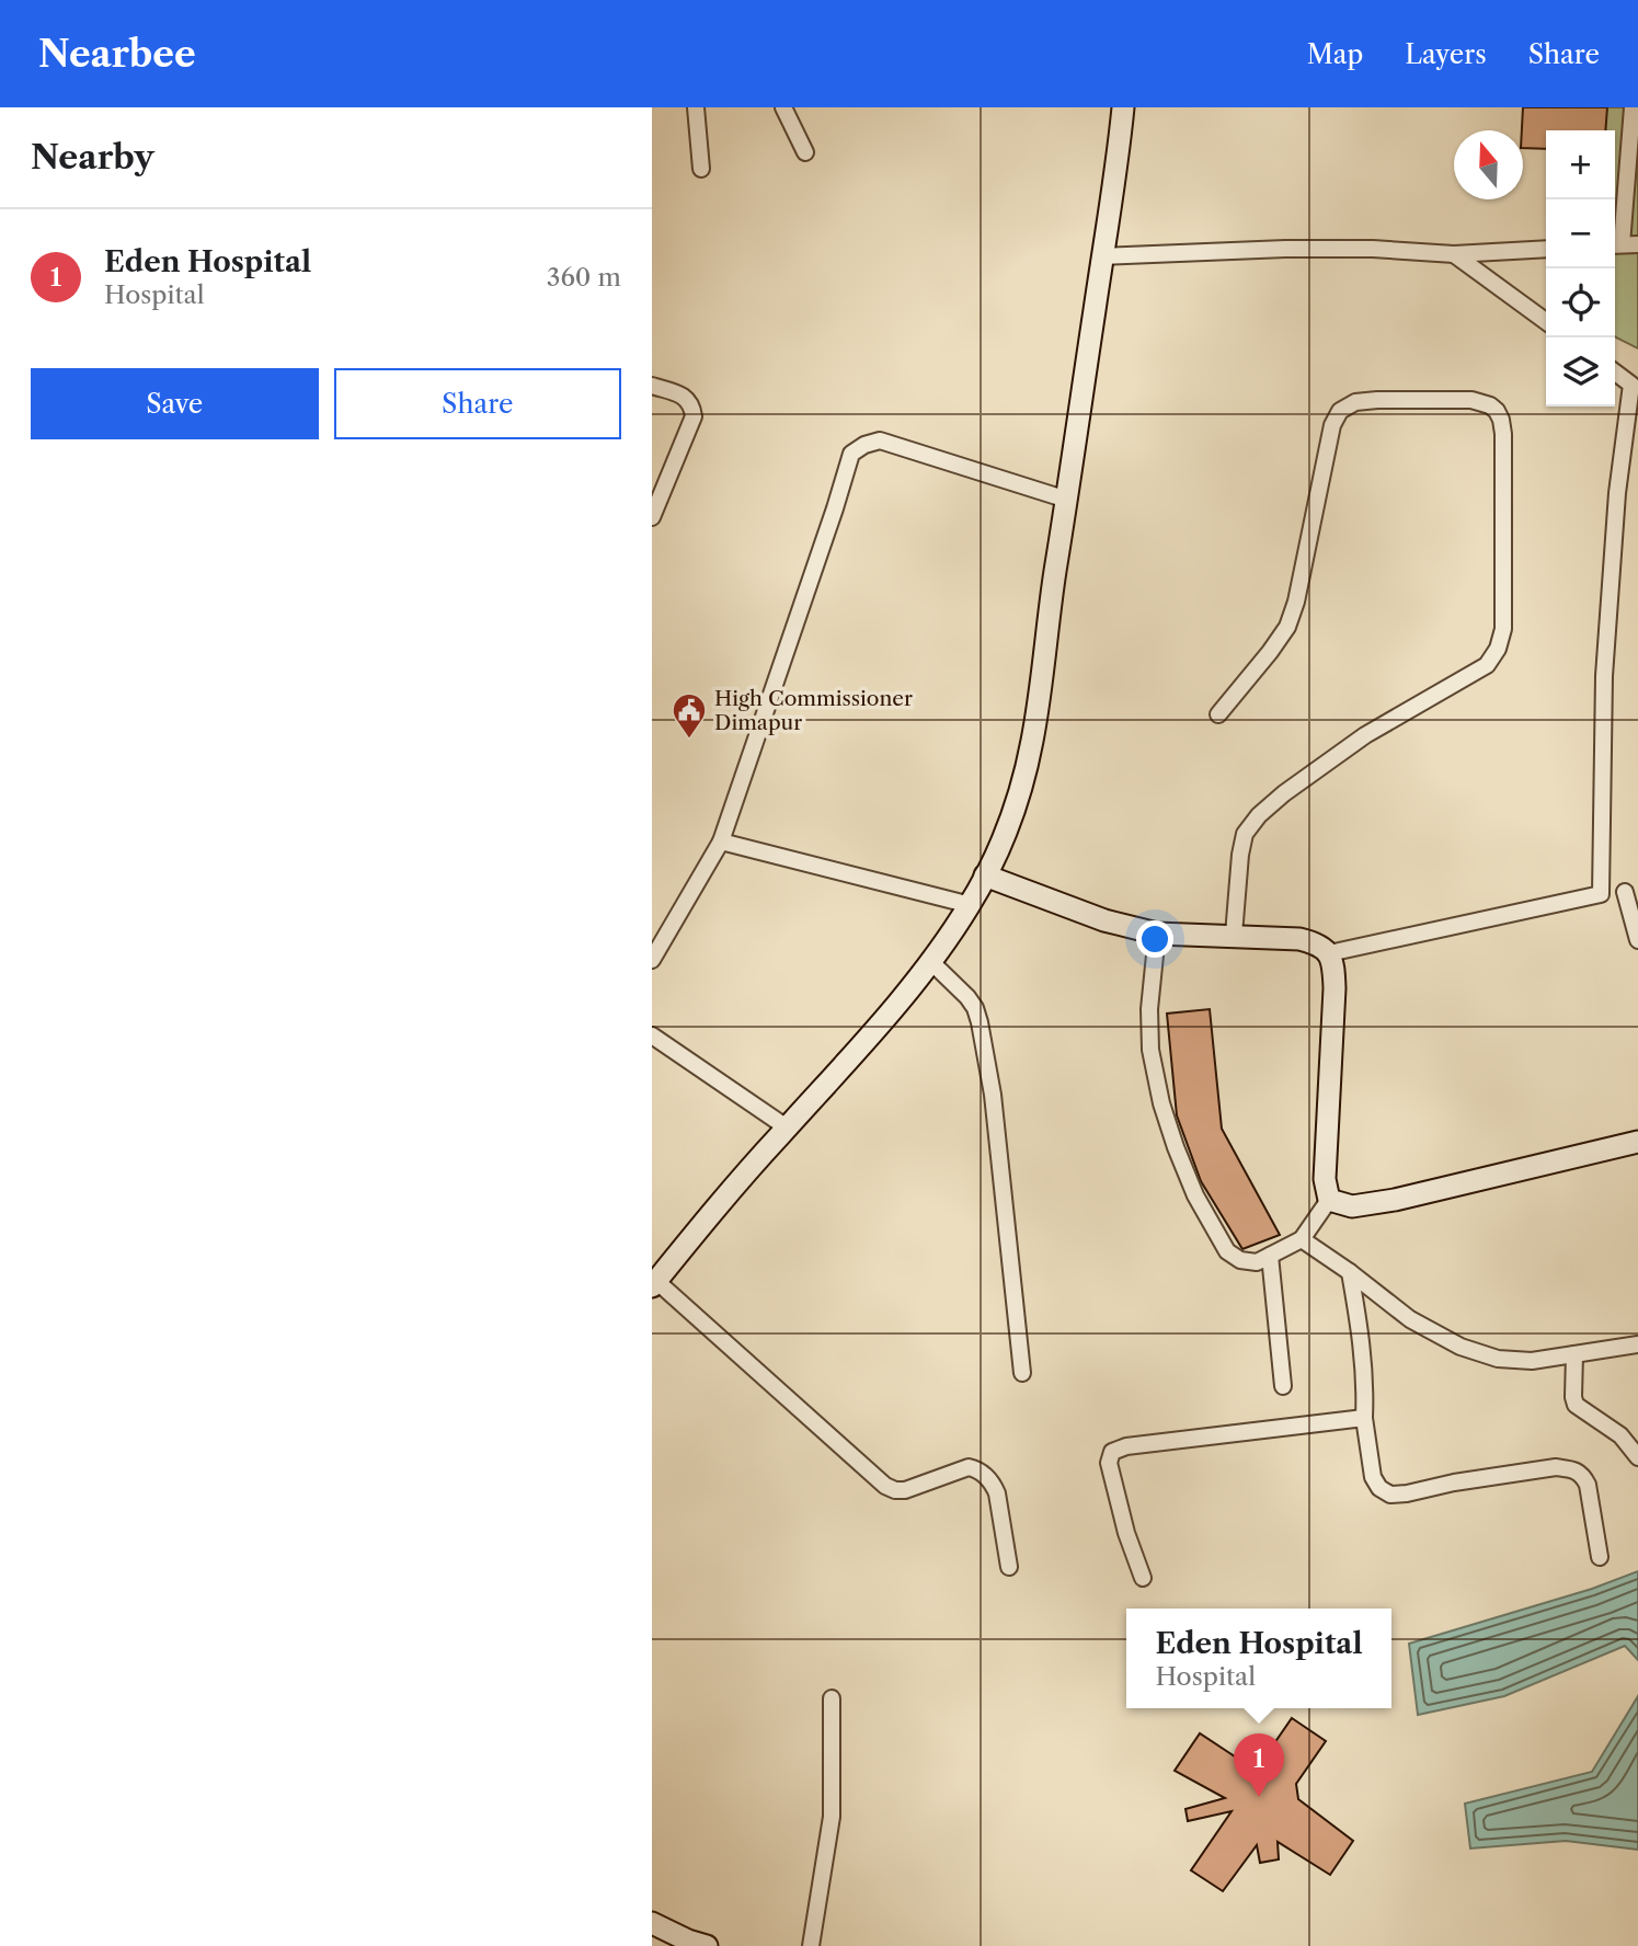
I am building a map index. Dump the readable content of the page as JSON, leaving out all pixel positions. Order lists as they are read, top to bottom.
{
  "places": {
    "public building": ["High Commissioner Dimapur"]
  },
  "north": "top",
  "page": {
    "header": "Nearbee",
    "nav": ["Map", "Layers", "Share"],
    "heading": "Nearby",
    "map_buttons": ["+", "−"],
    "list": [
      {
        "mark": "1",
        "name": "Eden Hospital",
        "note": "Hospital",
        "value": "360 m"
      }
    ],
    "buttons": ["Save", "Share"],
    "popup": ["Eden Hospital", "Hospital"],
    "pins": "1"
  }
}
